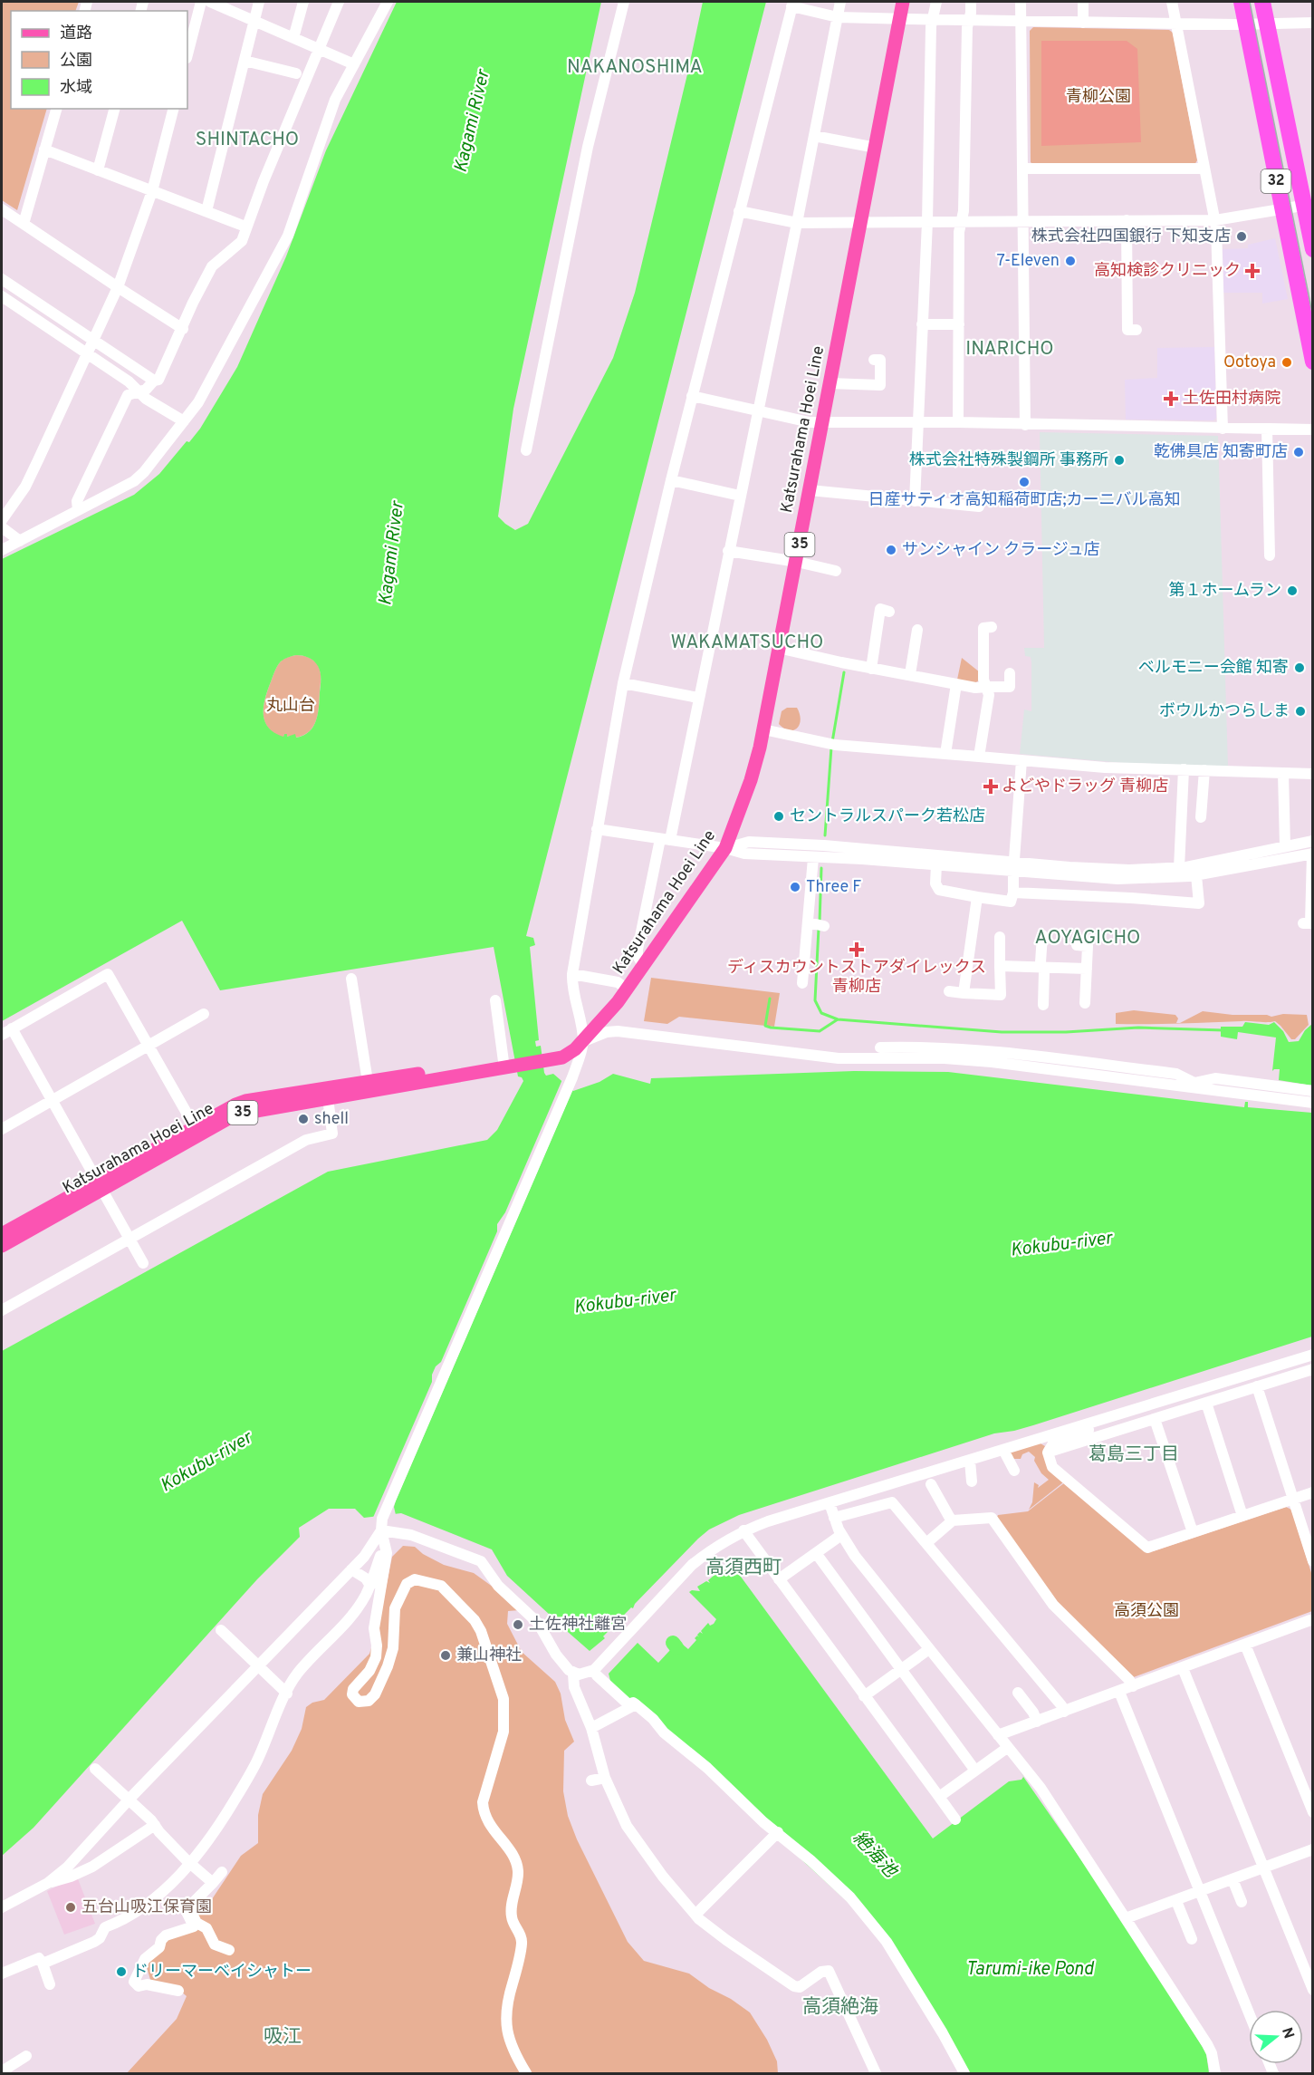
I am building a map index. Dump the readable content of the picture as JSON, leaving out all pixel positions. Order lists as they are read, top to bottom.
{
  "streets": {
    "highway": ["32"],
    "main road": ["Katsurahama Hoei Line", "35"]
  },
  "districts": [
    "NAKANOSHIMA",
    "SHINTACHO",
    "INARICHO",
    "WAKAMATSUCHO",
    "AOYAGICHO",
    "葛島三丁目",
    "高須西町",
    "高須絶海",
    "吸江"
  ],
  "water": [
    "Kagami River",
    "Kokubu-river",
    "絶海池",
    "Tarumi-ike Pond"
  ],
  "parks": ["青柳公園", "丸山台", "高須公園"],
  "places": {
    "other": [
      "株式会社四国銀行 下知支店",
      "7-Eleven",
      "Ootoya",
      "乾佛具店 知寄町店",
      "株式会社特殊製鋼所 事務所",
      "日産サティオ高知稲荷町店;カーニバル高知",
      "サンシャイン クラージュ店",
      "第１ホームラン",
      "ベルモニー会館 知寄",
      "ボウルかつらしま",
      "セントラルスパーク若松店",
      "Three F",
      "shell",
      "土佐神社離宮",
      "兼山神社",
      "五台山吸江保育園",
      "ドリーマーベイシャトー"
    ],
    "health": [
      "高知検診クリニック",
      "土佐田村病院",
      "よどやドラッグ 青柳店",
      "ディスカウントストアダイレックス 青柳店"
    ]
  },
  "legend": ["道路", "公園", "水域"],
  "north": "right"
}
